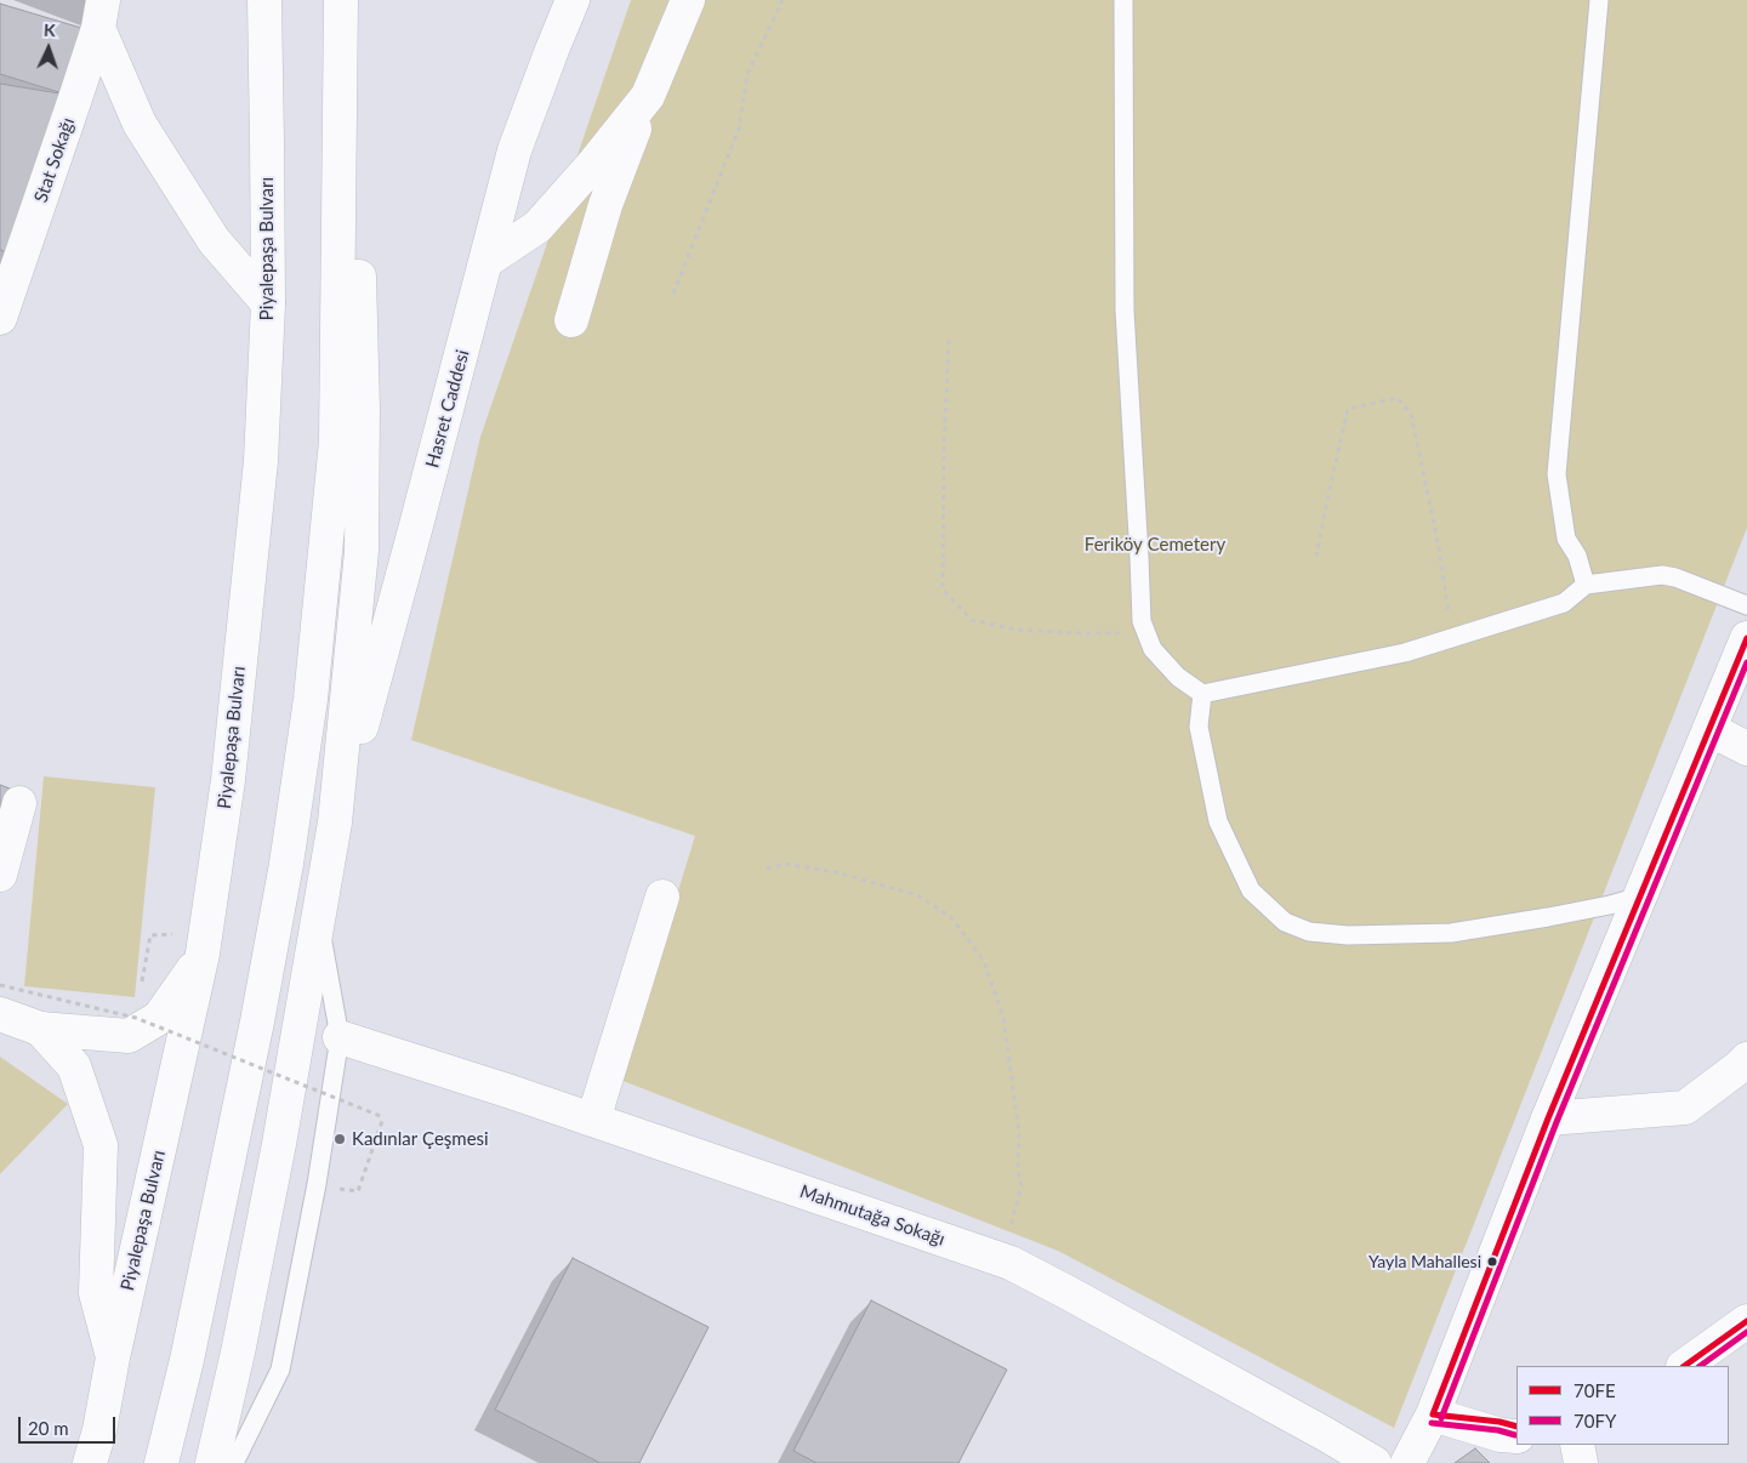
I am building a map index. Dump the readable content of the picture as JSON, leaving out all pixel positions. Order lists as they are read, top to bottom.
{
  "streets": {
    "main road": [
      "Stat Sokağı",
      "Piyalepaşa Bulvarı",
      "Hasret Caddesi",
      "Mahmutağa Sokağı"
    ]
  },
  "parks": ["Feriköy Cemetery"],
  "places": ["Kadınlar Çeşmesi", "Yayla Mahallesi"],
  "lines": ["transit line 70FE", "transit line 70FY"],
  "legend": ["70FE", "70FY"],
  "scale_bar": "20 m",
  "north": "top"
}
